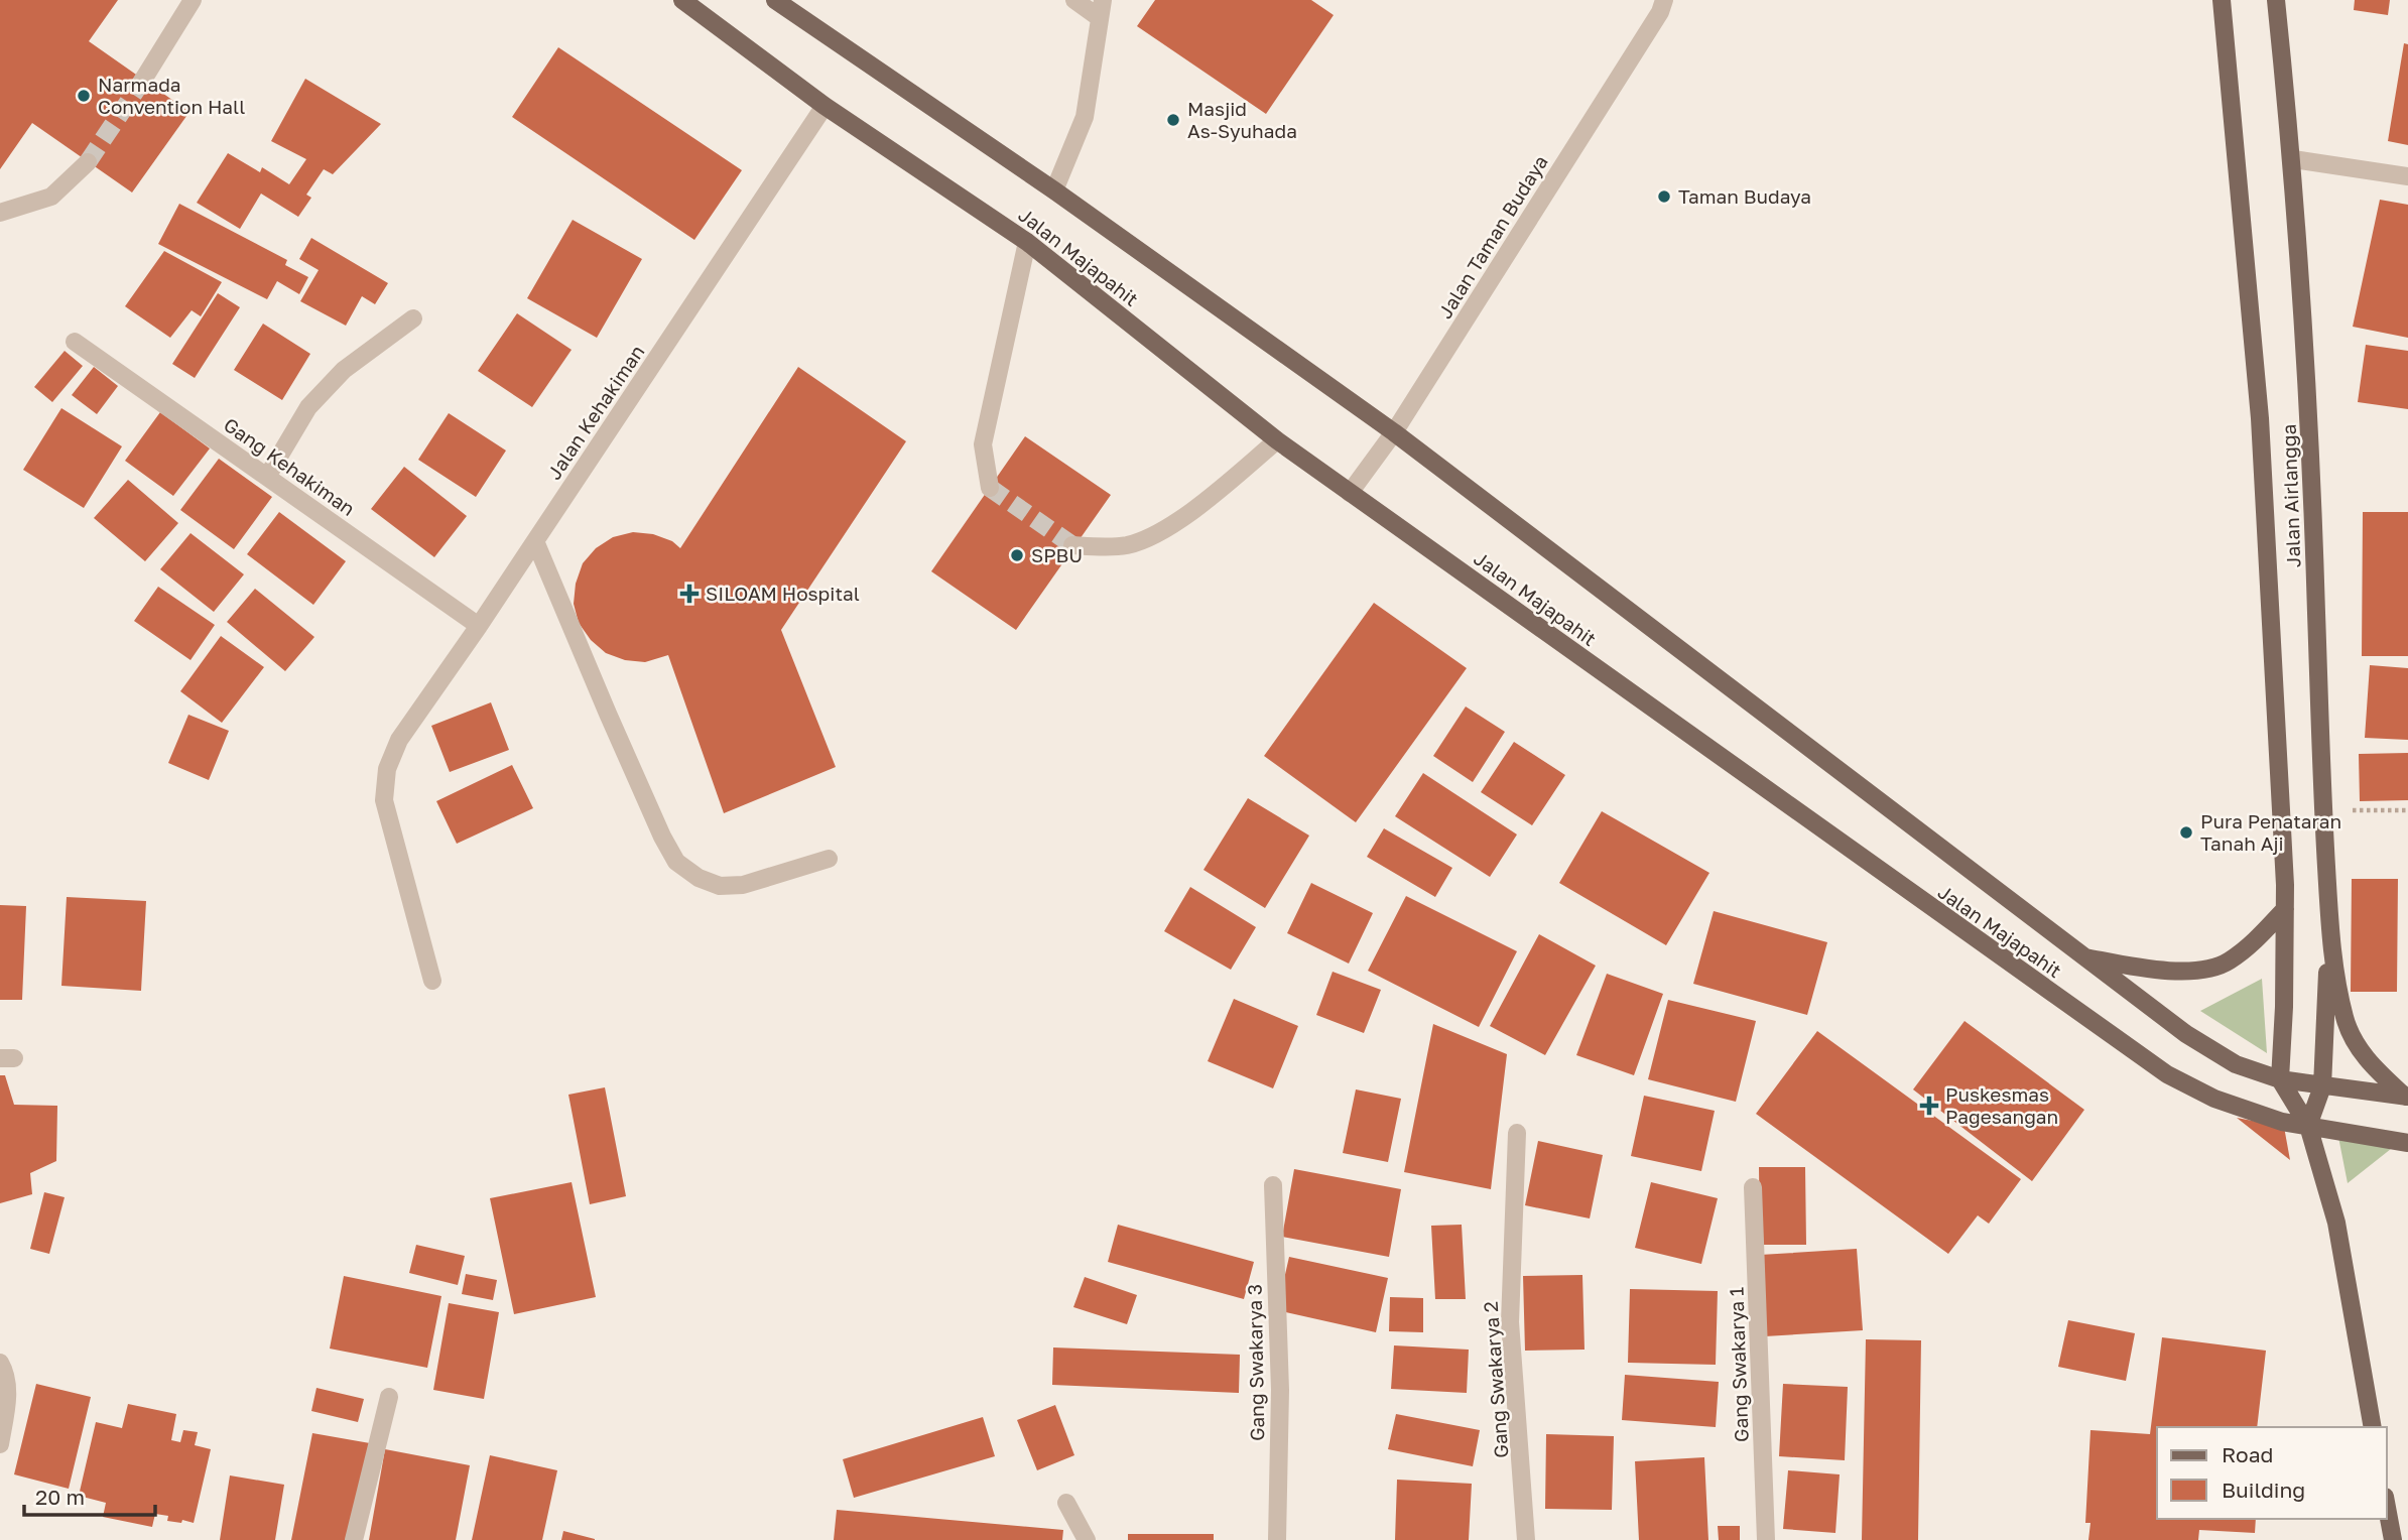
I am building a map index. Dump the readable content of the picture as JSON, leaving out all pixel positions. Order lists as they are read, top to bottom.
{
  "streets": {
    "main road": ["Jalan Majapahit", "Jalan Airlangga"],
    "street": [
      "Jalan Taman Budaya",
      "Jalan Kehakiman",
      "Gang Kehakiman",
      "Gang Swakarya 3",
      "Gang Swakarya 1",
      "Gang Swakarya 2"
    ]
  },
  "crossings": [
    ["Jalan Taman Budaya", "Jalan Majapahit"],
    ["Jalan Majapahit", "Jalan Kehakiman"],
    ["Jalan Majapahit", "Jalan Airlangga"],
    ["Jalan Kehakiman", "Gang Kehakiman"]
  ],
  "places": {
    "other": [
      "Narmada Convention Hall",
      "Masjid As-Syuhada",
      "Taman Budaya",
      "SPBU",
      "Pura Penataran Tanah Aji"
    ],
    "health": ["SILOAM Hospital", "Puskesmas Pagesangan"]
  },
  "legend": ["Road", "Building"],
  "scale_bar": "20 m"
}
